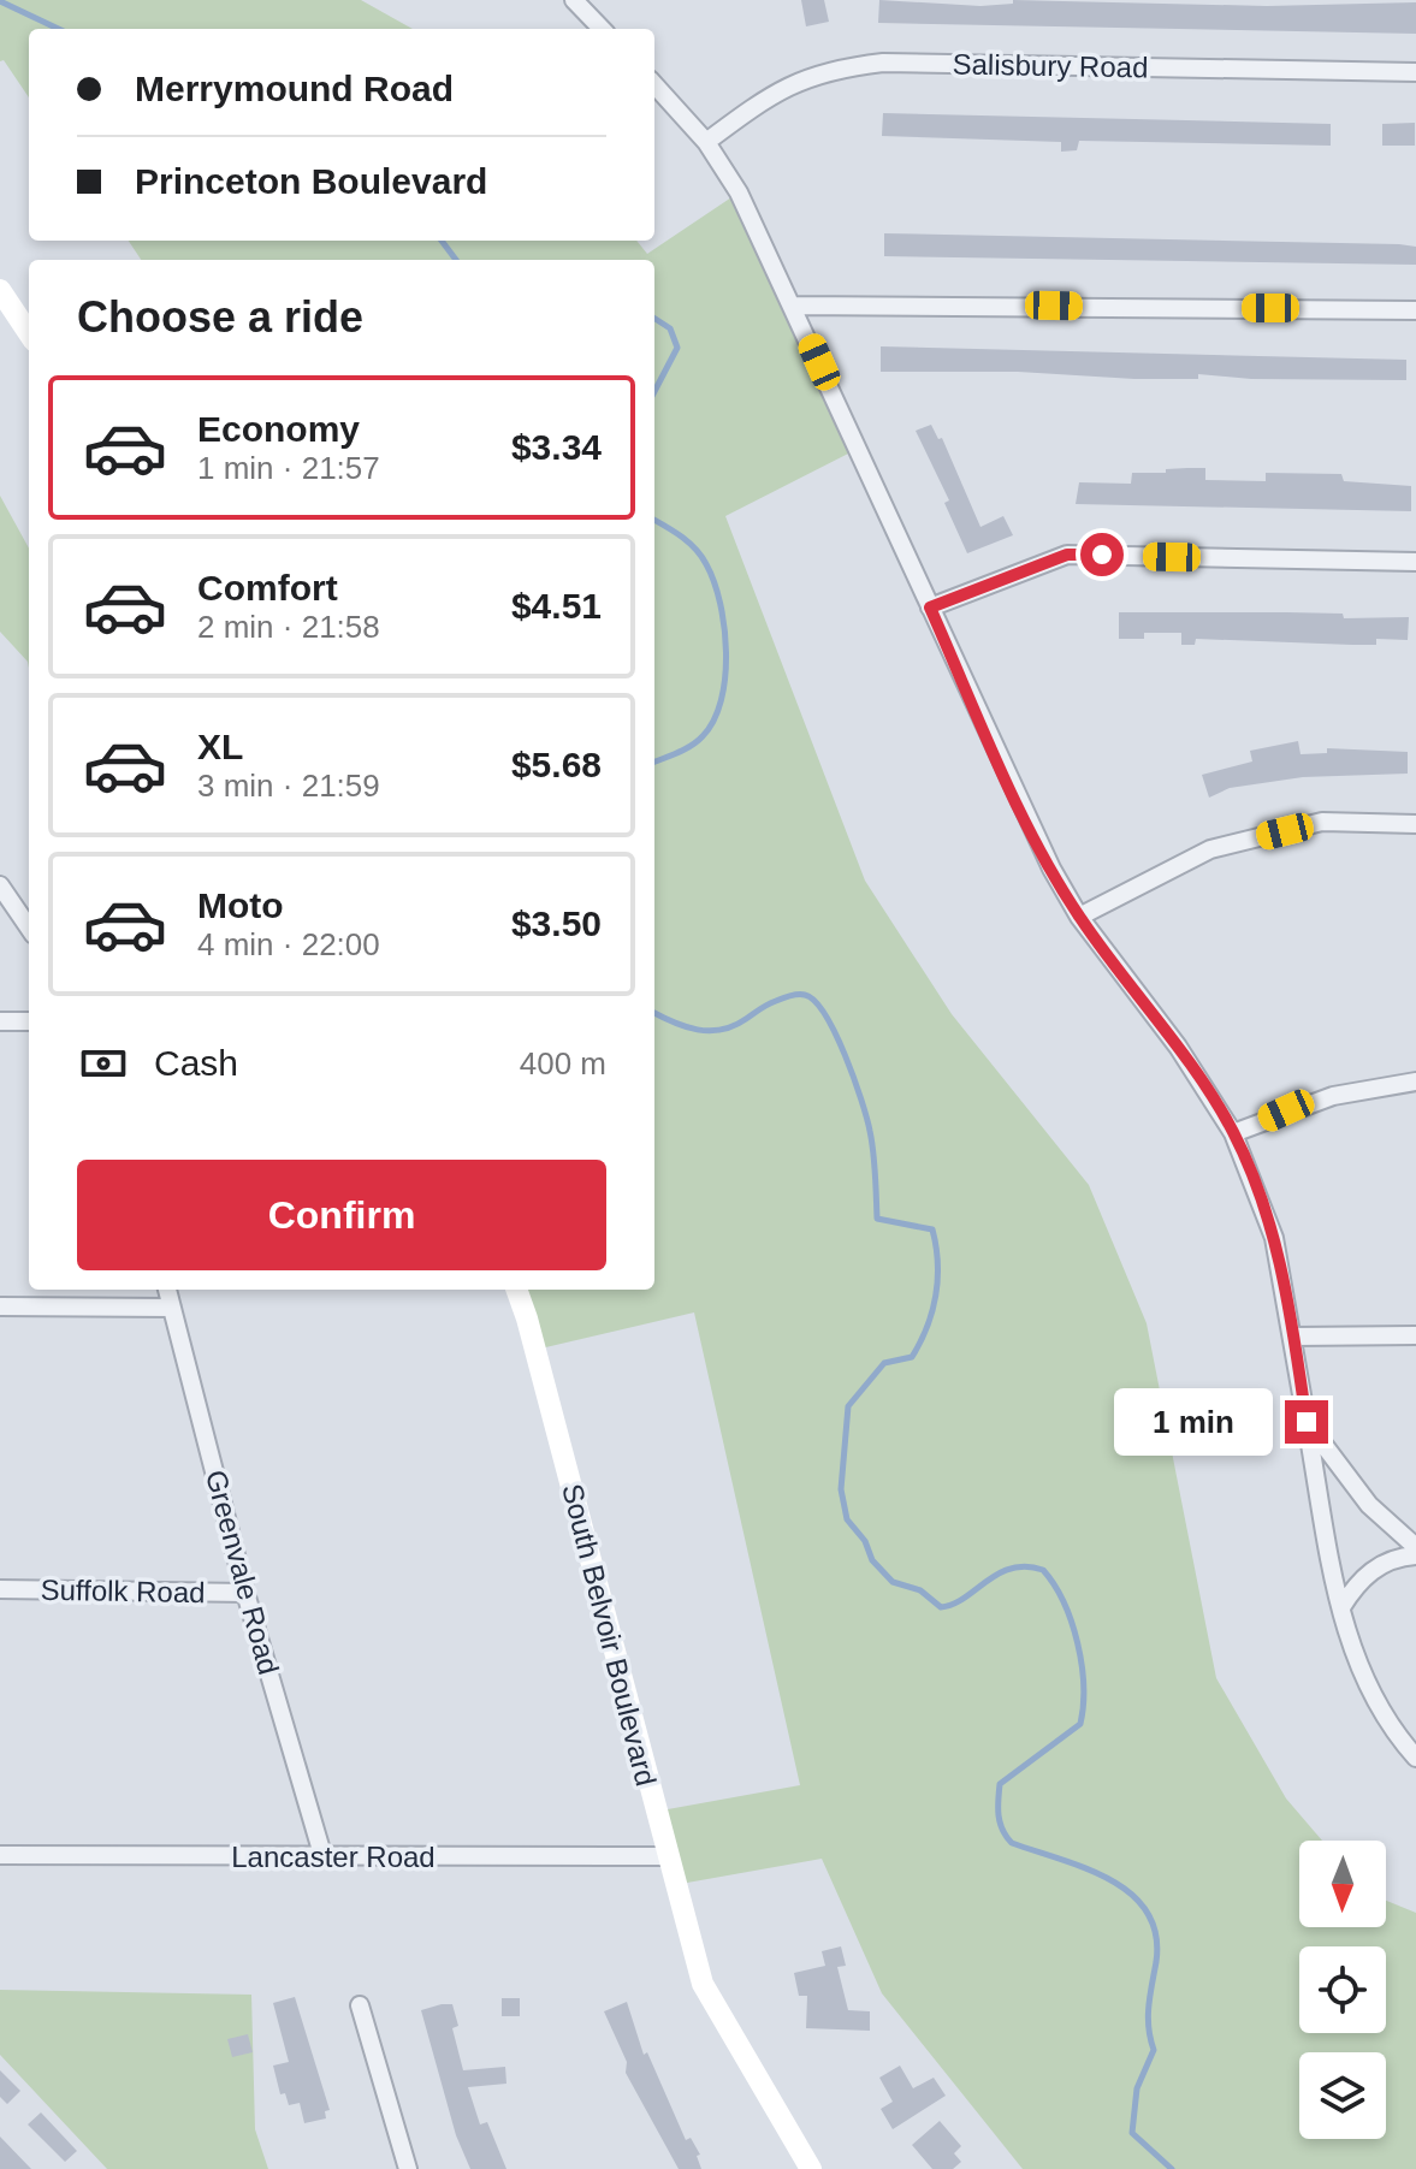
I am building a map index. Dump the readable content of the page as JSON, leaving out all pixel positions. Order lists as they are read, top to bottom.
{
  "streets": {
    "street": [
      "Salisbury Road",
      "Greenvale Road",
      "Suffolk Road",
      "South Belvoir Boulevard",
      "Lancaster Road"
    ]
  },
  "crossings": [
    ["Greenvale Road", "Suffolk Road"],
    ["Greenvale Road", "Lancaster Road"],
    ["South Belvoir Boulevard", "Lancaster Road"]
  ],
  "north": "bottom",
  "page": {
    "banner": ["Merrymound Road", "Princeton Boulevard"],
    "heading": "Choose a ride",
    "list": [
      {
        "name": "Economy",
        "note": "1 min · 21:57",
        "value": "$3.34"
      },
      {
        "name": "Comfort",
        "note": "2 min · 21:58",
        "value": "$4.51"
      },
      {
        "name": "XL",
        "note": "3 min · 21:59",
        "value": "$5.68"
      },
      {
        "name": "Moto",
        "note": "4 min · 22:00",
        "value": "$3.50"
      }
    ],
    "pay": ["Cash", "400 m"],
    "buttons": "Confirm",
    "bubble": "1 min"
  }
}
